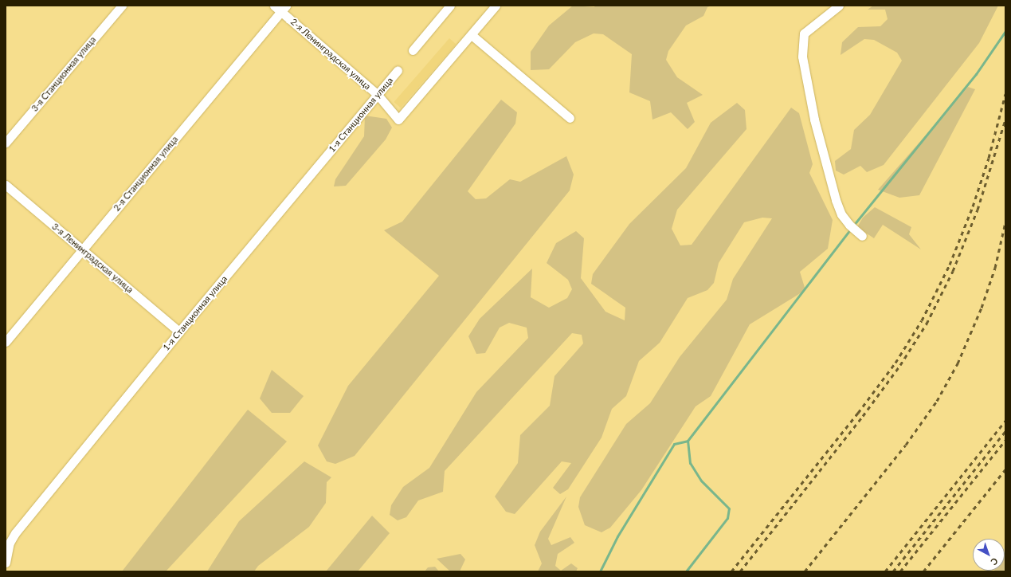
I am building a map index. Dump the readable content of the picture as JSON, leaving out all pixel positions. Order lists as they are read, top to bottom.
{
  "streets": {
    "street": [
      "2-я Ленинградская улица",
      "3-я Станционная улица",
      "1-я Станционная улица",
      "2-я Станционная улица",
      "3-я Ленинградская улица"
    ]
  },
  "crossings": [
    ["2-я Ленинградская улица", "1-я Станционная улица"],
    ["2-я Ленинградская улица", "2-я Станционная улица"],
    ["1-я Станционная улица", "3-я Ленинградская улица"],
    ["2-я Станционная улица", "3-я Ленинградская улица"]
  ],
  "north": "bottom right"
}
